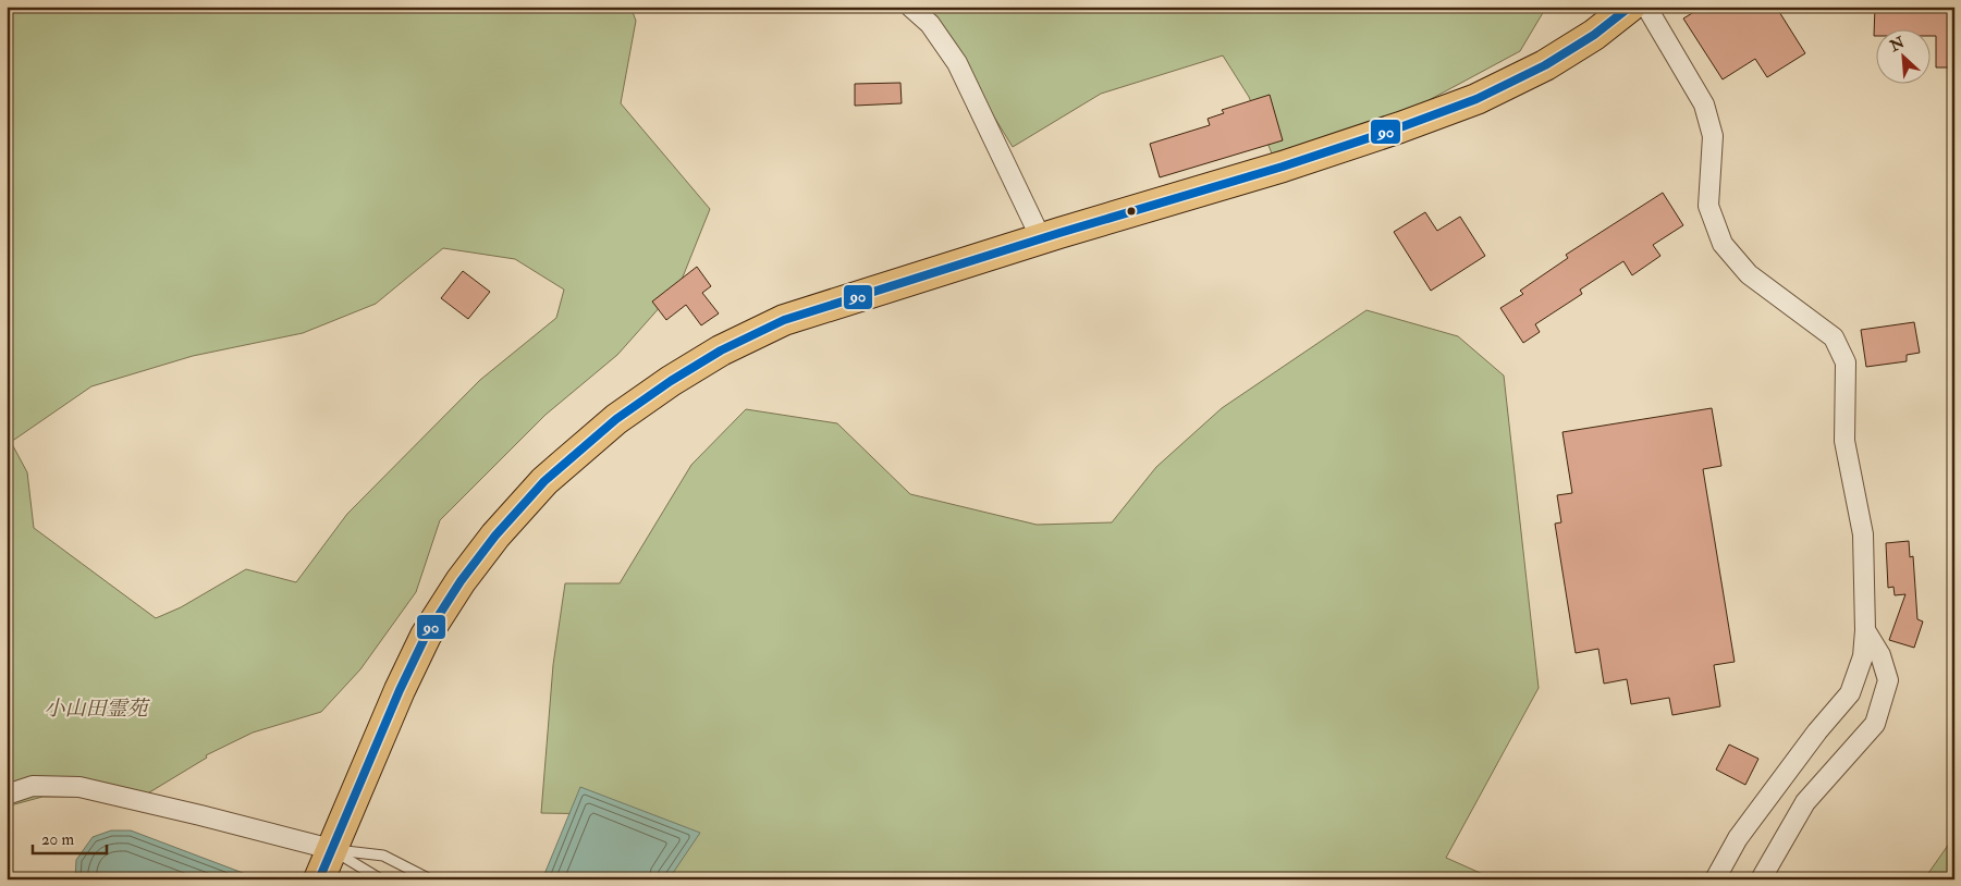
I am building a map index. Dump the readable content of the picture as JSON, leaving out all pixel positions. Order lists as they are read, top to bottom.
{
  "parks": ["小山田霊苑"],
  "lines": ["transit line 90"],
  "scale_bar": "20 m",
  "north": "top left"
}
